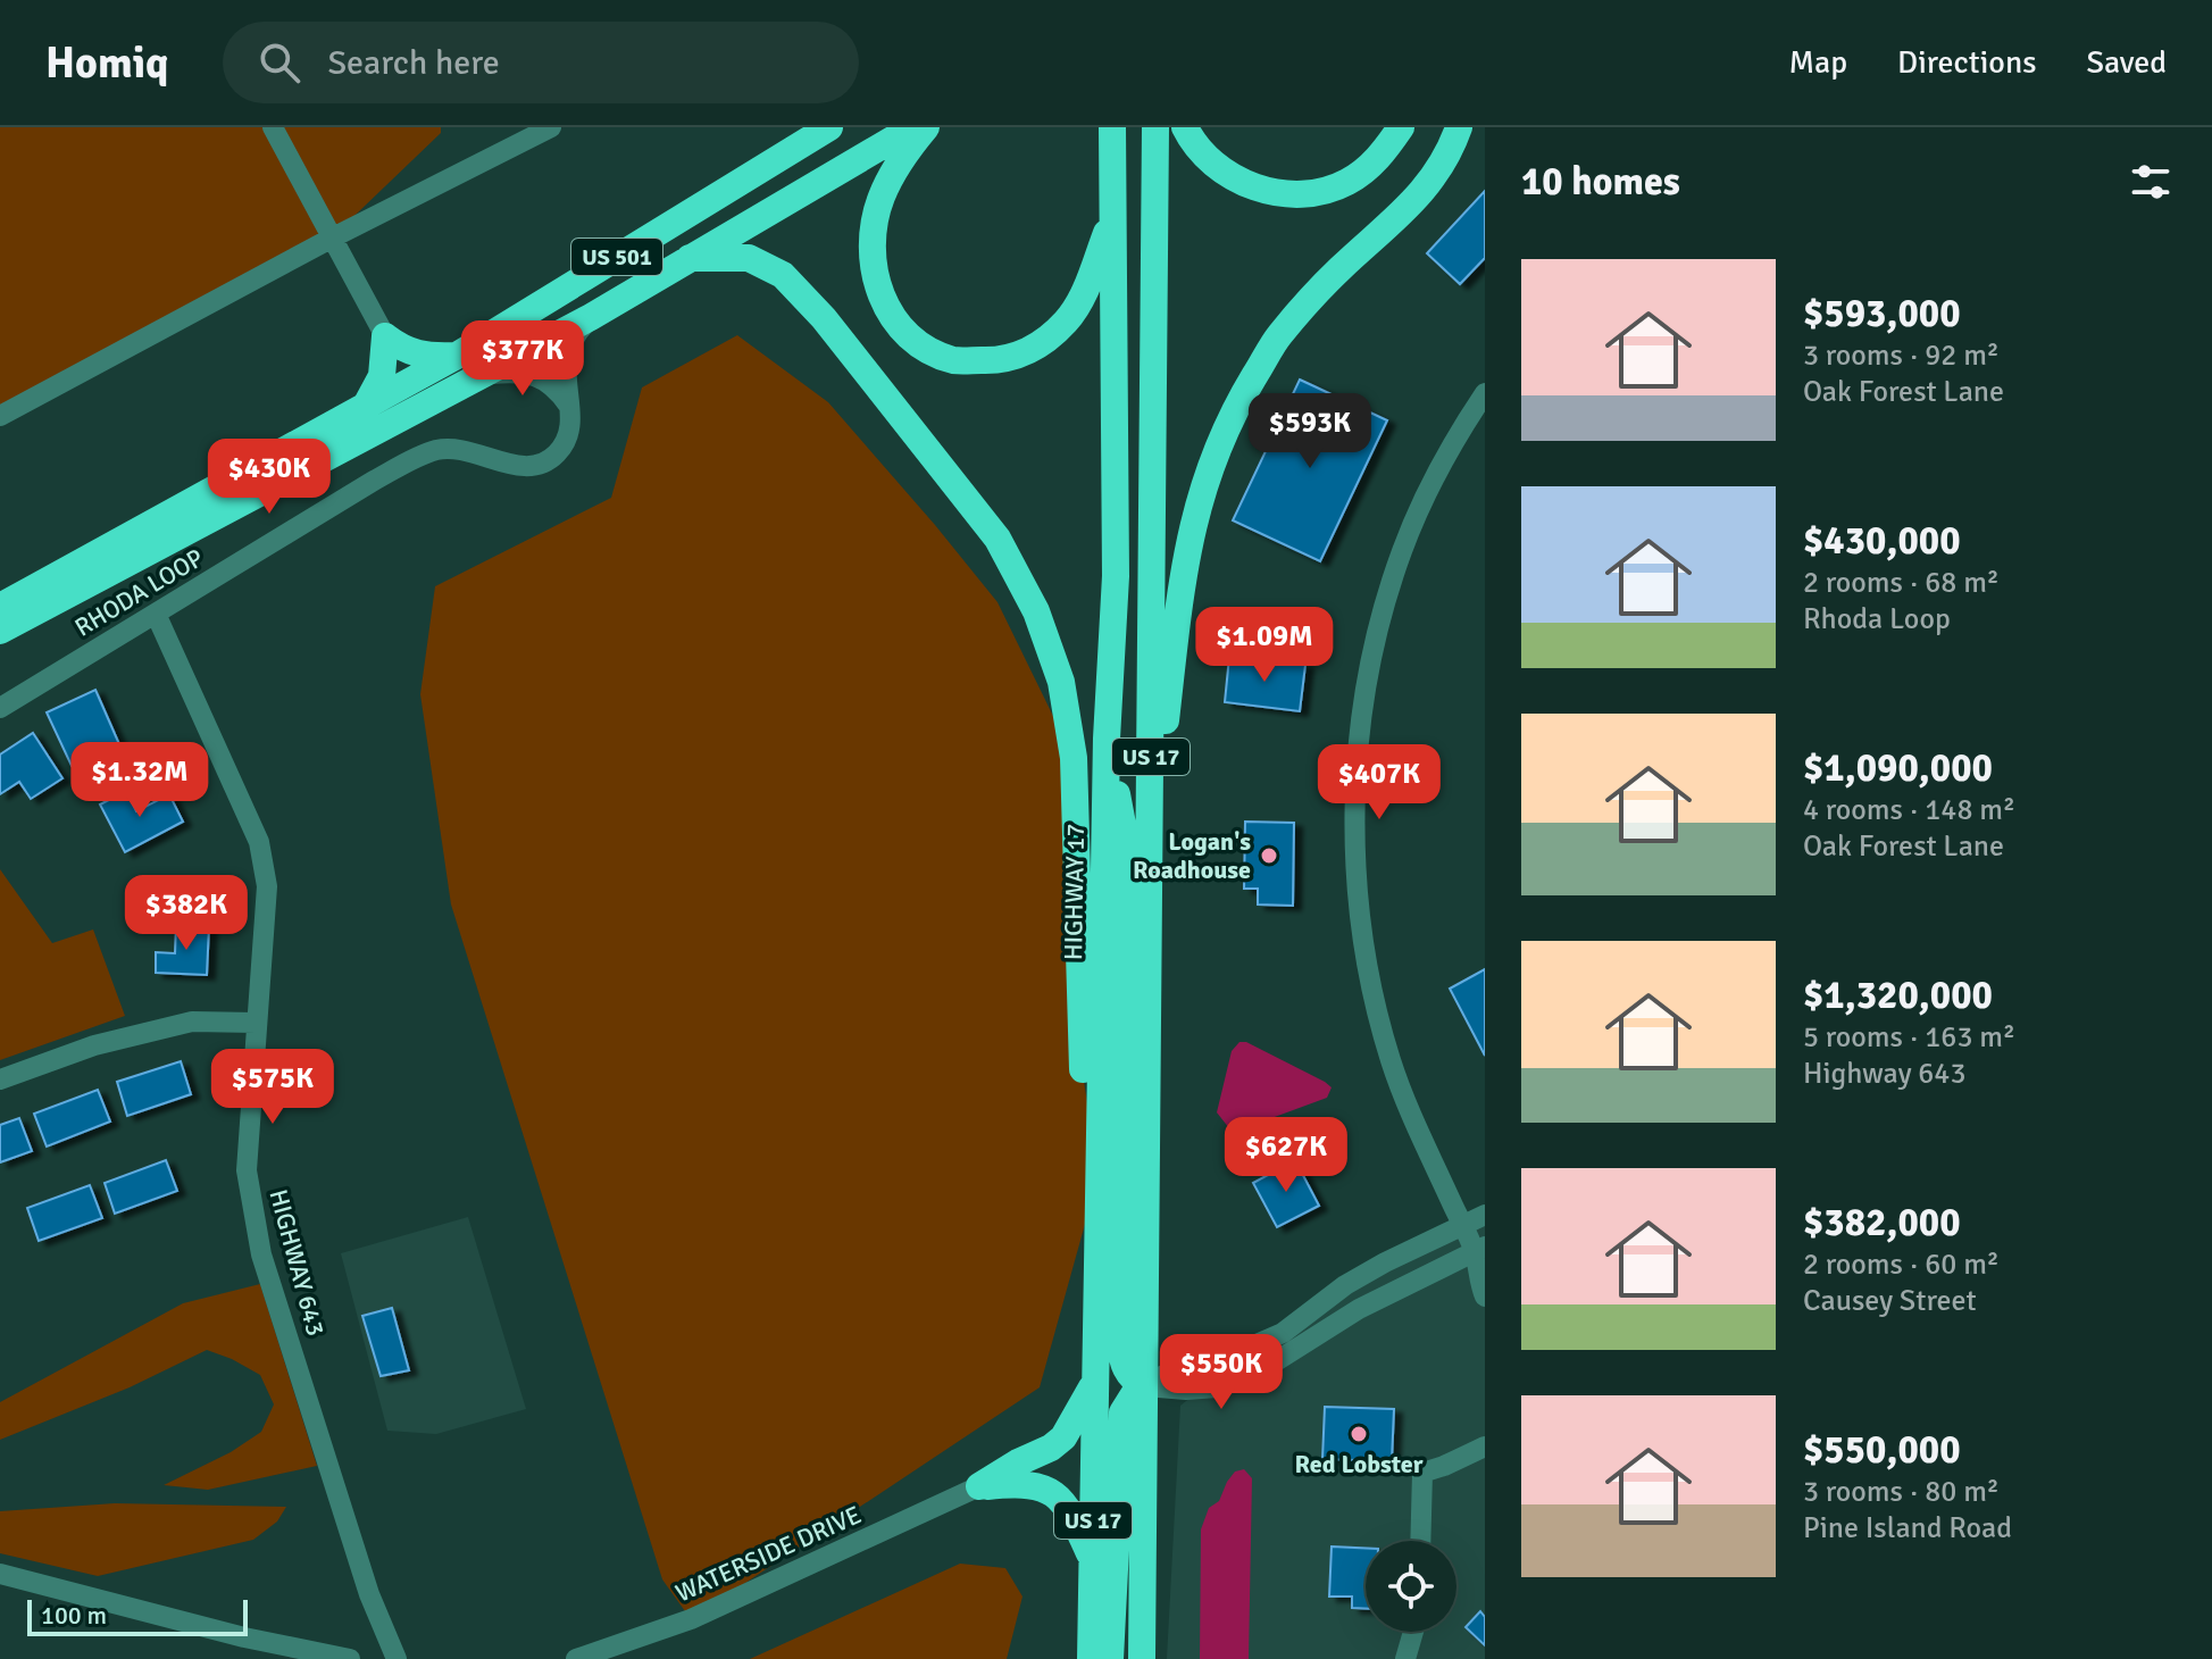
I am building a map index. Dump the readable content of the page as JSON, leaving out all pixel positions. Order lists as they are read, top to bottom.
{
  "streets": {
    "highway": ["US 501", "US 17", "HIGHWAY 17"],
    "street": ["RHODA LOOP", "HIGHWAY 643", "WATERSIDE DRIVE"]
  },
  "crossings": [
    ["RHODA LOOP", "HIGHWAY 643"]
  ],
  "places": ["Logan's Roadhouse", "Red Lobster"],
  "scale_bar": "100 m",
  "page": {
    "header": "Homiq",
    "search": "Search here",
    "nav": ["Map", "Directions", "Saved"],
    "heading": "10 homes",
    "list": [
      {
        "name": "$593,000",
        "note": "3 rooms · 92 m² · Oak Forest Lane"
      },
      {
        "name": "$430,000",
        "note": "2 rooms · 68 m² · Rhoda Loop"
      },
      {
        "name": "$1,090,000",
        "note": "4 rooms · 148 m² · Oak Forest Lane"
      },
      {
        "name": "$1,320,000",
        "note": "5 rooms · 163 m² · Highway 643"
      },
      {
        "name": "$382,000",
        "note": "2 rooms · 60 m² · Causey Street"
      },
      {
        "name": "$550,000",
        "note": "3 rooms · 80 m² · Pine Island Road"
      }
    ],
    "price": [
      "$377K",
      "$593K",
      "$430K",
      "$1.09M",
      "$1.32M",
      "$407K",
      "$382K",
      "$575K",
      "$627K",
      "$550K"
    ],
    "scale": "100 m"
  }
}
